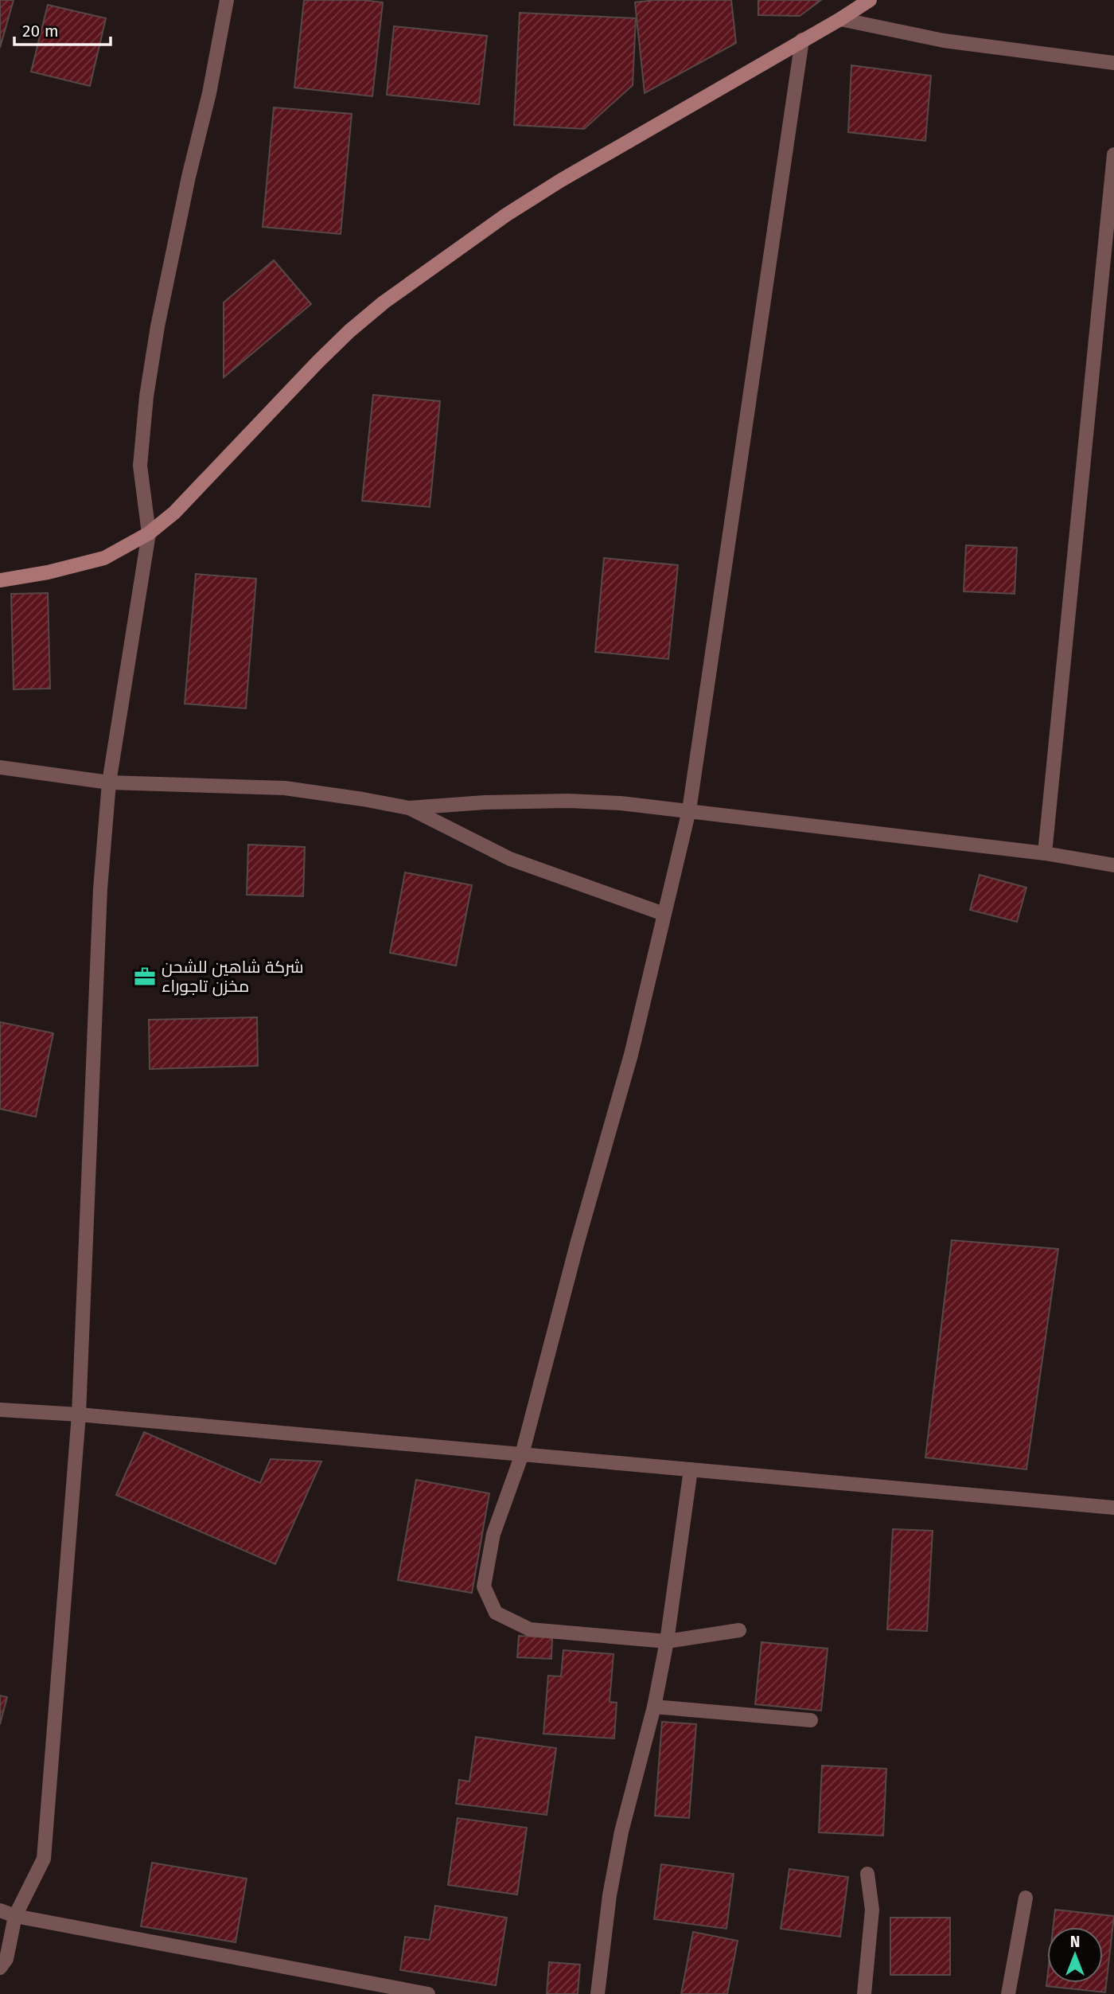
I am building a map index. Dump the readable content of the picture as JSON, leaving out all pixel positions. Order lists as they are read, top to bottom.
{
  "places": {
    "office": ["شركة شاهين للشحن مخزن تاجوراء"]
  },
  "scale_bar": "20 m",
  "north": "top"
}
